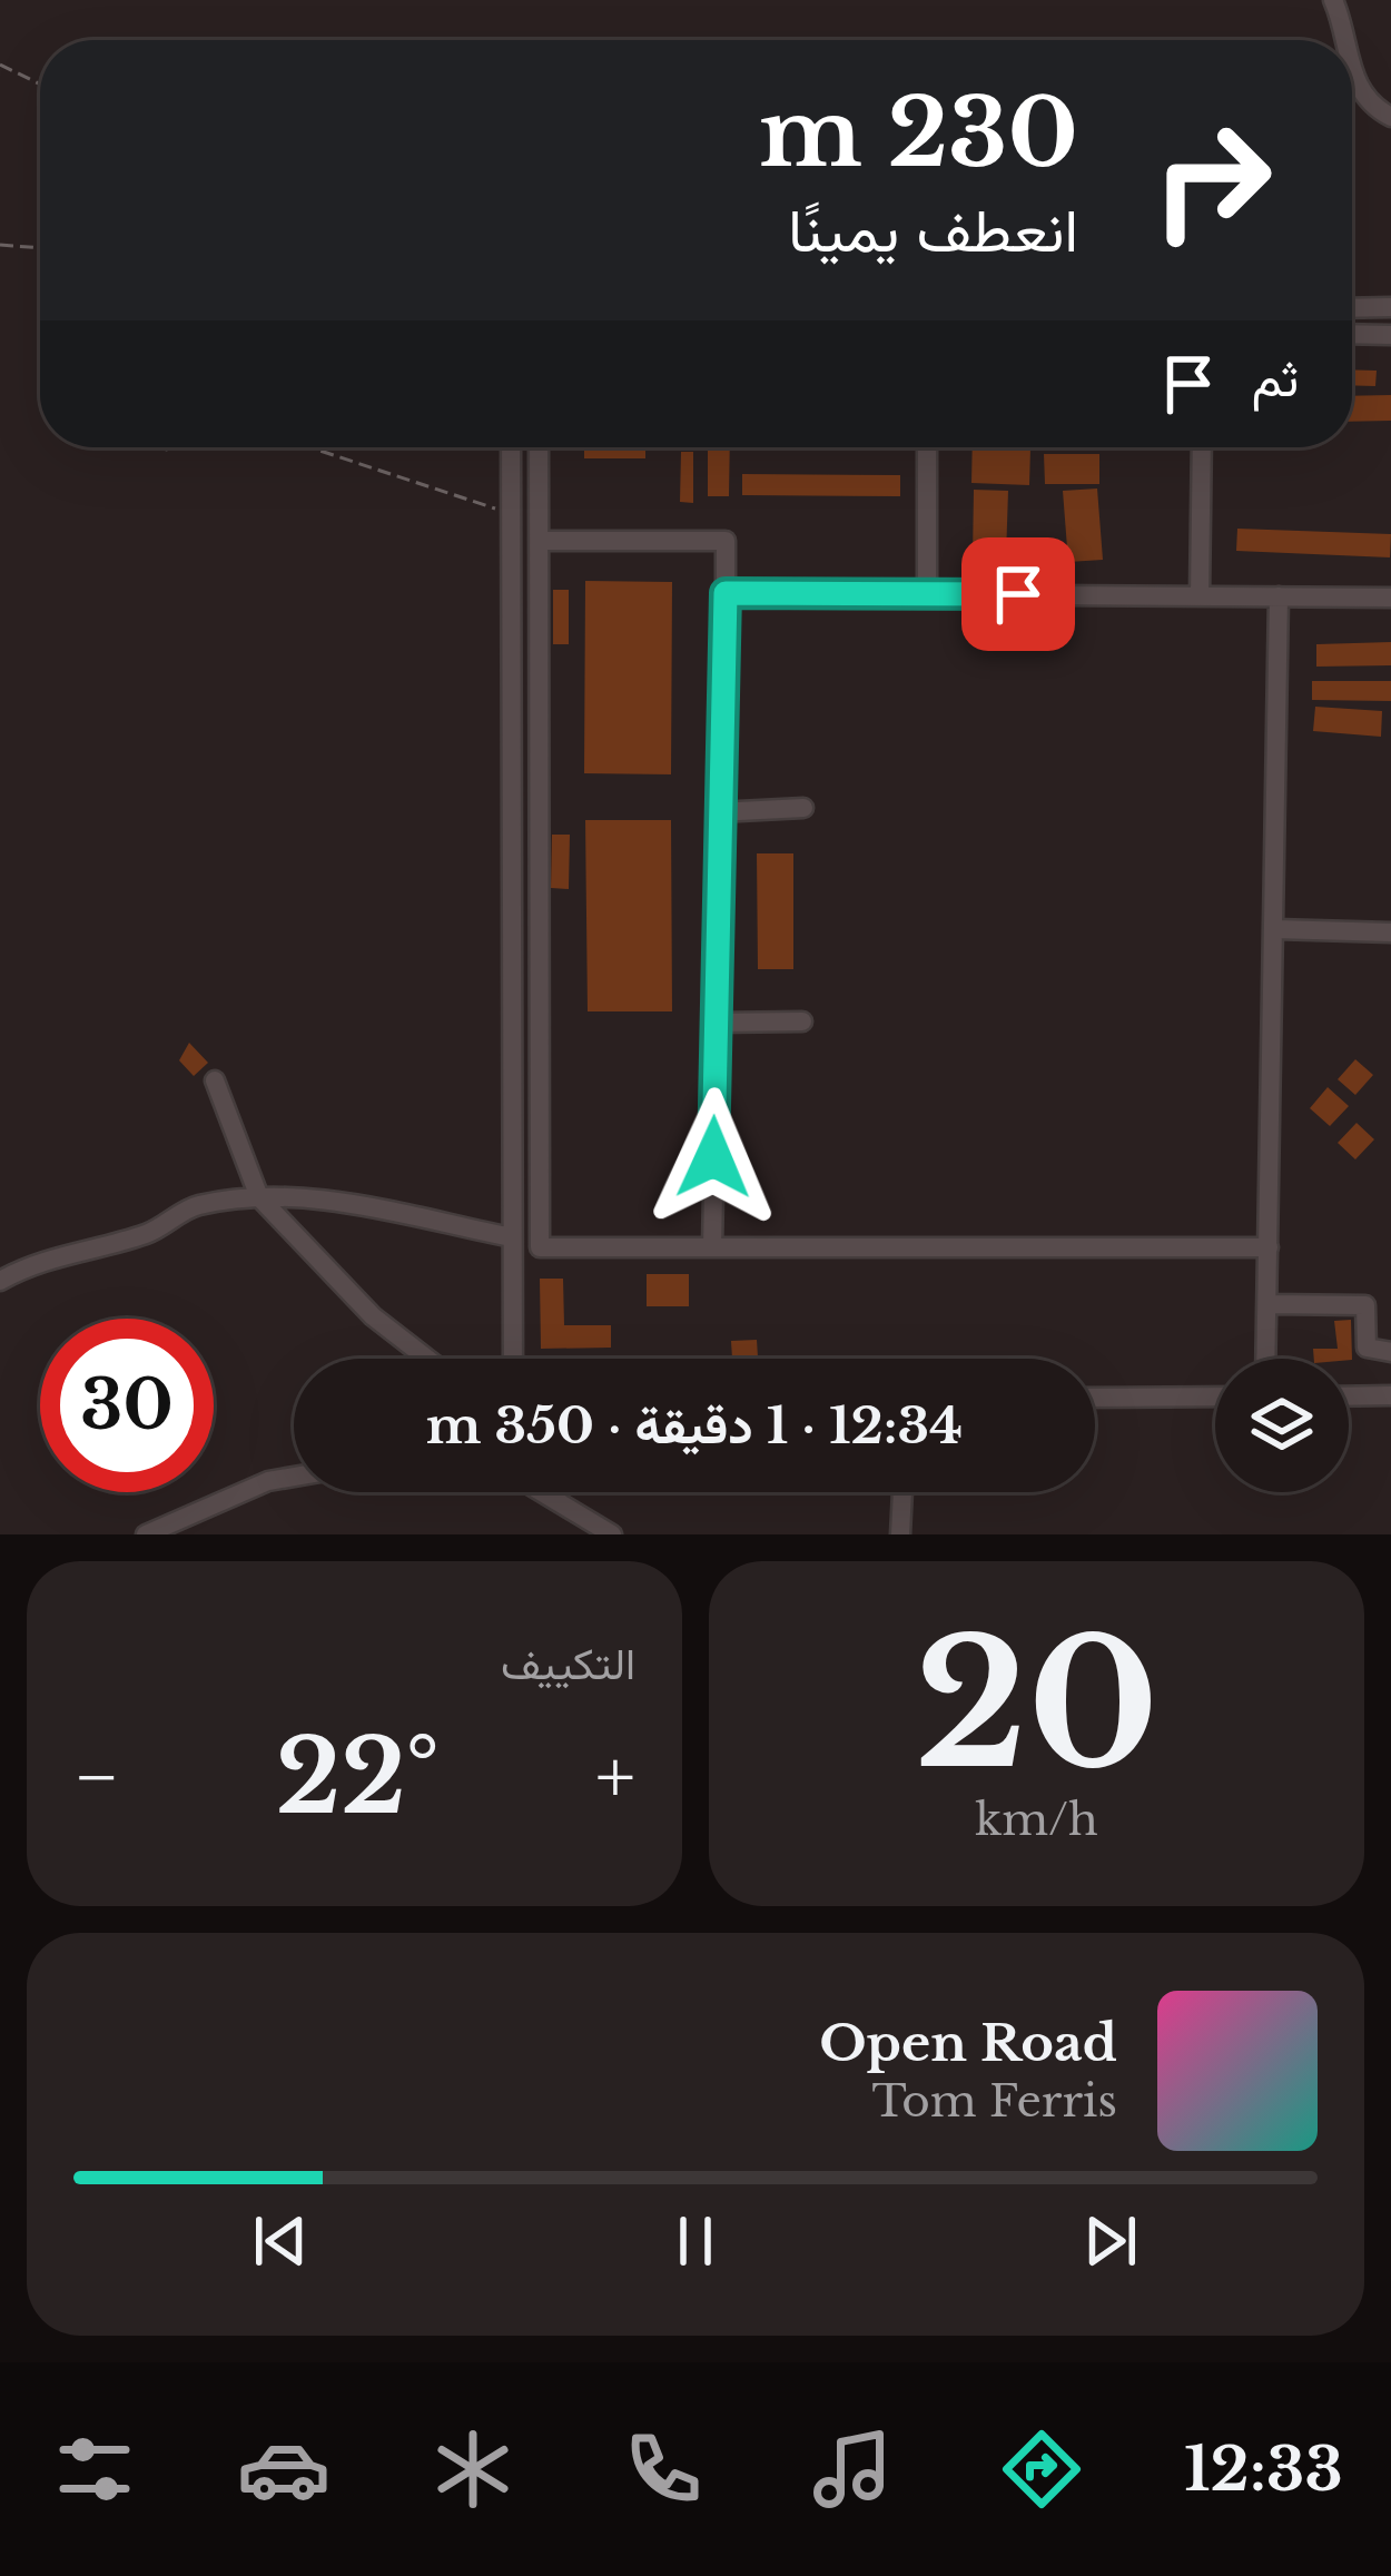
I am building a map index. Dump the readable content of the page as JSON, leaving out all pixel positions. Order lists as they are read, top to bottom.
{
  "page": {
    "turn": ["230 m", "انعطف يمينًا"],
    "then": "ثم",
    "limit": "30",
    "trip": "12:34 · 1 دقيقة · 350 m",
    "tile": [
      ["20", "km/h"],
      "التكييف"
    ],
    "heat": ["−", "22°", "+"],
    "song": ["Open Road", "Tom Ferris"],
    "tabs": "12:33"
  }
}
